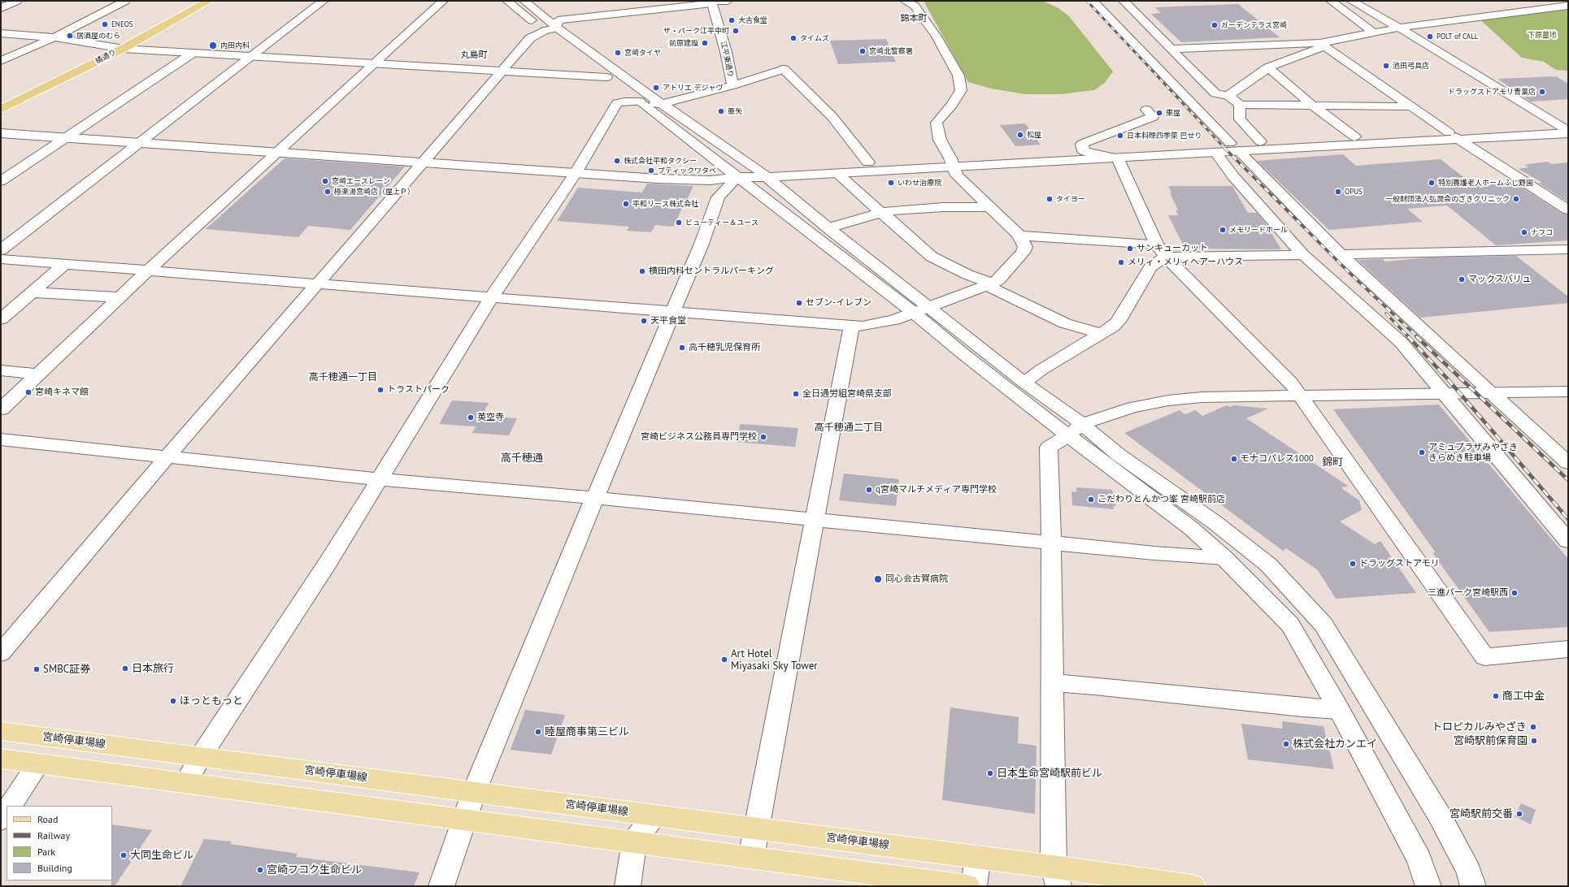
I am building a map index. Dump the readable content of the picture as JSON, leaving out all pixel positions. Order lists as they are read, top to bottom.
{
  "streets": {
    "highway": ["橘通り"],
    "main road": ["宮崎停車場線"],
    "street": ["江平東通り"]
  },
  "districts": [
    "錦本町",
    "丸島町",
    "高千穂通一丁目",
    "高千穂通二丁目",
    "高千穂通",
    "錦町"
  ],
  "parks": ["下原墓地"],
  "places": [
    "大吉食堂",
    "ENEOS",
    "ガーデンテラス宮崎",
    "ザ・パーク江平中町",
    "居酒屋のむら",
    "POLT of CALL",
    "タイムズ",
    "前原建設",
    "内田内科",
    "宮崎北警察署",
    "宮崎タイヤ",
    "池田弓具店",
    "アトリエ デジャヴ",
    "ドラッグストアモリ青葉店",
    "亜矢",
    "東屋",
    "松屋",
    "日本料理四季菜 巴せり",
    "株式会社平和タクシー",
    "ブティックワタベ",
    "宮崎エースレーン",
    "いわせ治療院",
    "特別養護老人ホームふじ野園",
    "極楽湯宮崎店（屋上Ｐ）",
    "OPUS",
    "タイヨー",
    "一般財団法人弘潤会のざきクリニック",
    "平和リース株式会社",
    "ビューティー＆ユース",
    "メモリードホール",
    "ナフコ",
    "サンキューカット",
    "メリィ・メリィヘアーハウス",
    "横田内科セントラルパーキング",
    "マックスバリュ",
    "セブン-イレブン",
    "天平食堂",
    "高千穂乳児保育所",
    "トラストパーク",
    "宮崎キネマ館",
    "全日通労組宮崎県支部",
    "英空寺",
    "宮崎ビジネス公務員専門学校",
    "アミュプラザみやざき きらめき駐車場",
    "モナコパレス1000",
    "q宮崎マルチメディア専門学校",
    "こだわりとんかつ峯 宮崎駅前店",
    "ドラッグストアモリ",
    "同心会古賀病院",
    "三進パーク宮崎駅西",
    "Art Hotel Miyasaki Sky Tower",
    "日本旅行",
    "SMBC証券",
    "商工中金",
    "ほっともっと",
    "トロピカルみやざき",
    "睦屋商事第三ビル",
    "宮崎駅前保育園",
    "株式会社カンエイ",
    "日本生命宮崎駅前ビル",
    "宮崎駅前交番",
    "大同生命ビル",
    "宮崎フコク生命ビル"
  ],
  "legend": [
    "Road",
    "Railway",
    "Park",
    "Building"
  ]
}
